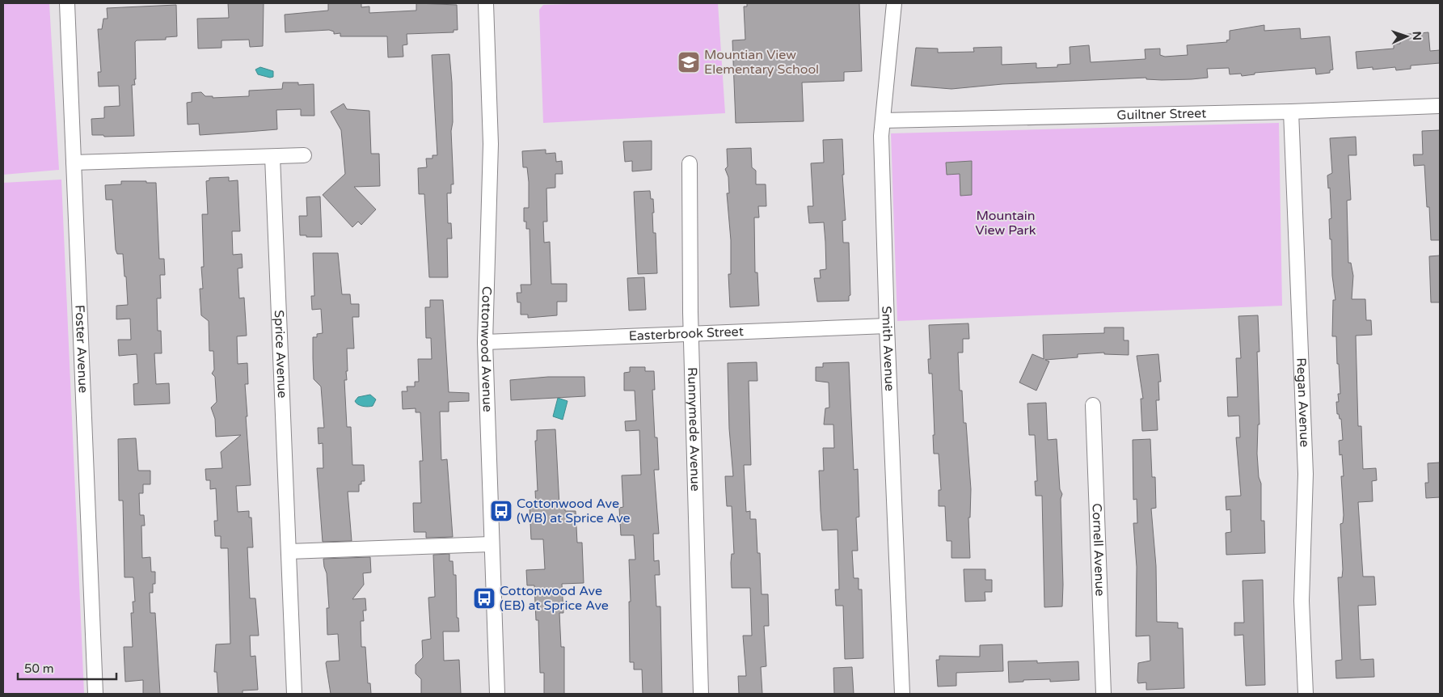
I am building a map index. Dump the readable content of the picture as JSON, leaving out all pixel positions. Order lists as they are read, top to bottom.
{
  "streets": {
    "street": [
      "Guiltner Street",
      "Easterbrook Street",
      "Foster Avenue",
      "Cottonwood Avenue",
      "Smith Avenue",
      "Sprice Avenue",
      "Regan Avenue",
      "Runnymede Avenue",
      "Cornell Avenue"
    ]
  },
  "crossings": [
    ["Guiltner Street", "Smith Avenue"],
    ["Guiltner Street", "Regan Avenue"],
    ["Easterbrook Street", "Cottonwood Avenue"],
    ["Easterbrook Street", "Smith Avenue"],
    ["Easterbrook Street", "Runnymede Avenue"]
  ],
  "parks": ["Mountain View Park"],
  "places": {
    "school or university": ["Mountian View Elementary School"],
    "bus stop": ["Cottonwood Ave (WB) at Sprice Ave", "Cottonwood Ave (EB) at Sprice Ave"]
  },
  "scale_bar": "50 m",
  "north": "right"
}
